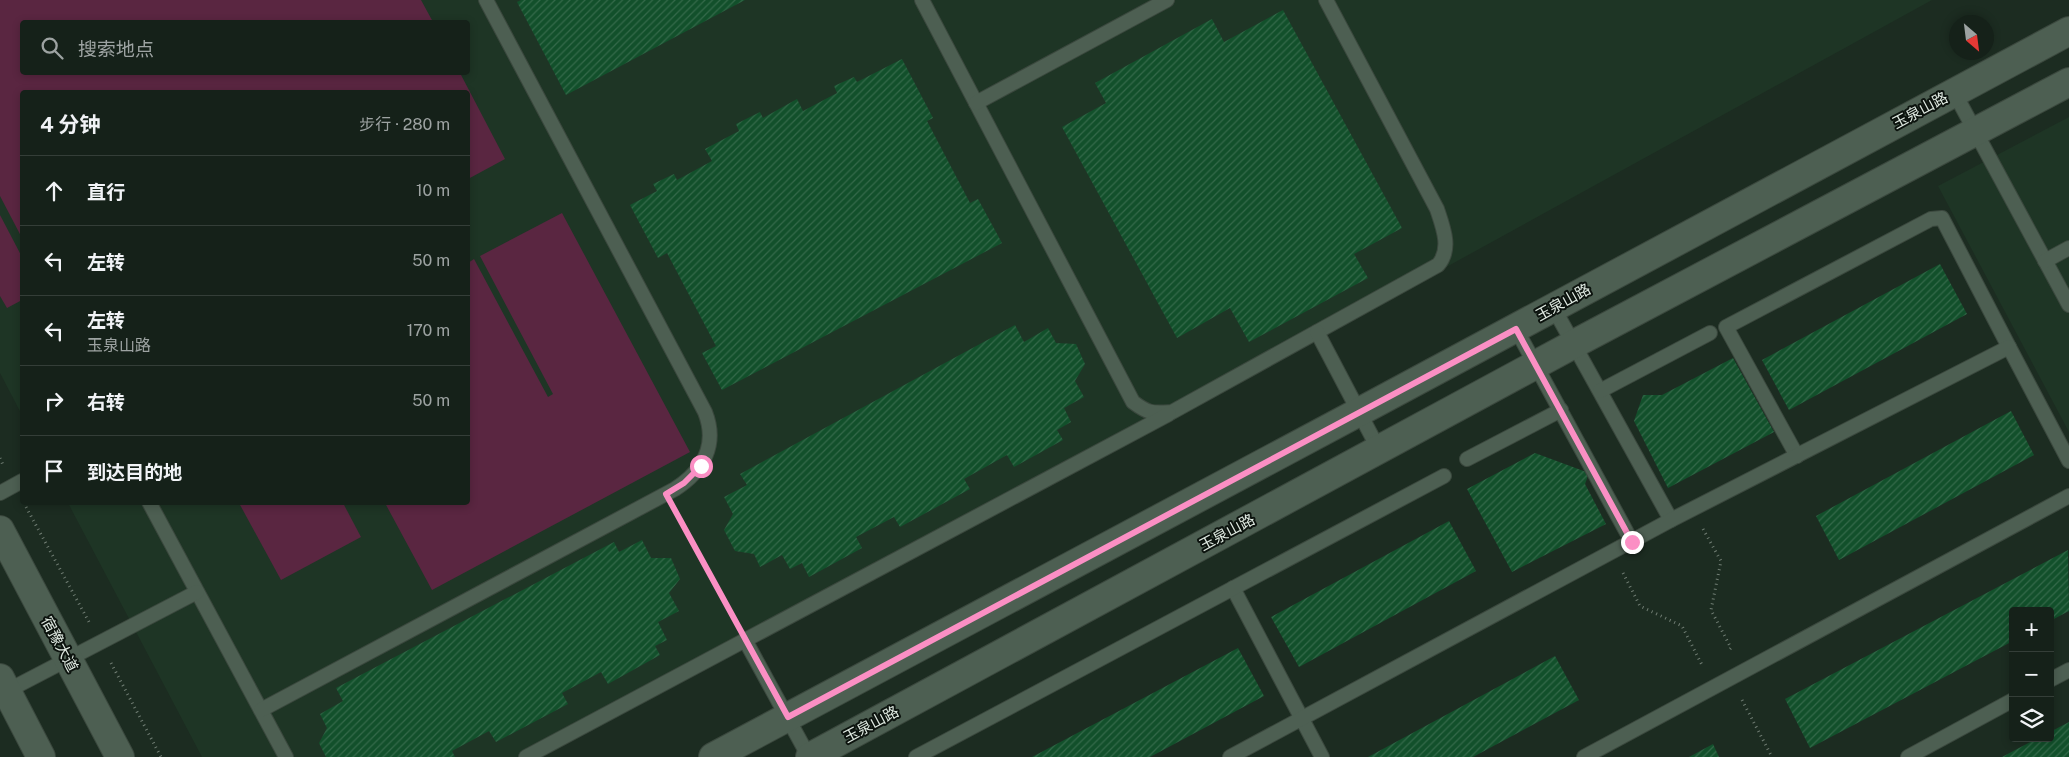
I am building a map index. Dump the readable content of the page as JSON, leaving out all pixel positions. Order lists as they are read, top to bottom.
{
  "streets": {
    "street": ["玉泉山路", "宿豫大道"]
  },
  "north": "bottom right",
  "page": {
    "search": "搜索地点",
    "heading": ["4 分钟", "步行 · 280 m"],
    "list": [
      ["直行", "10 m"],
      ["左转", "50 m"],
      ["左转", "玉泉山路", "170 m"],
      ["右转", "50 m"],
      "到达目的地"
    ],
    "map_buttons": ["+", "−"]
  }
}
